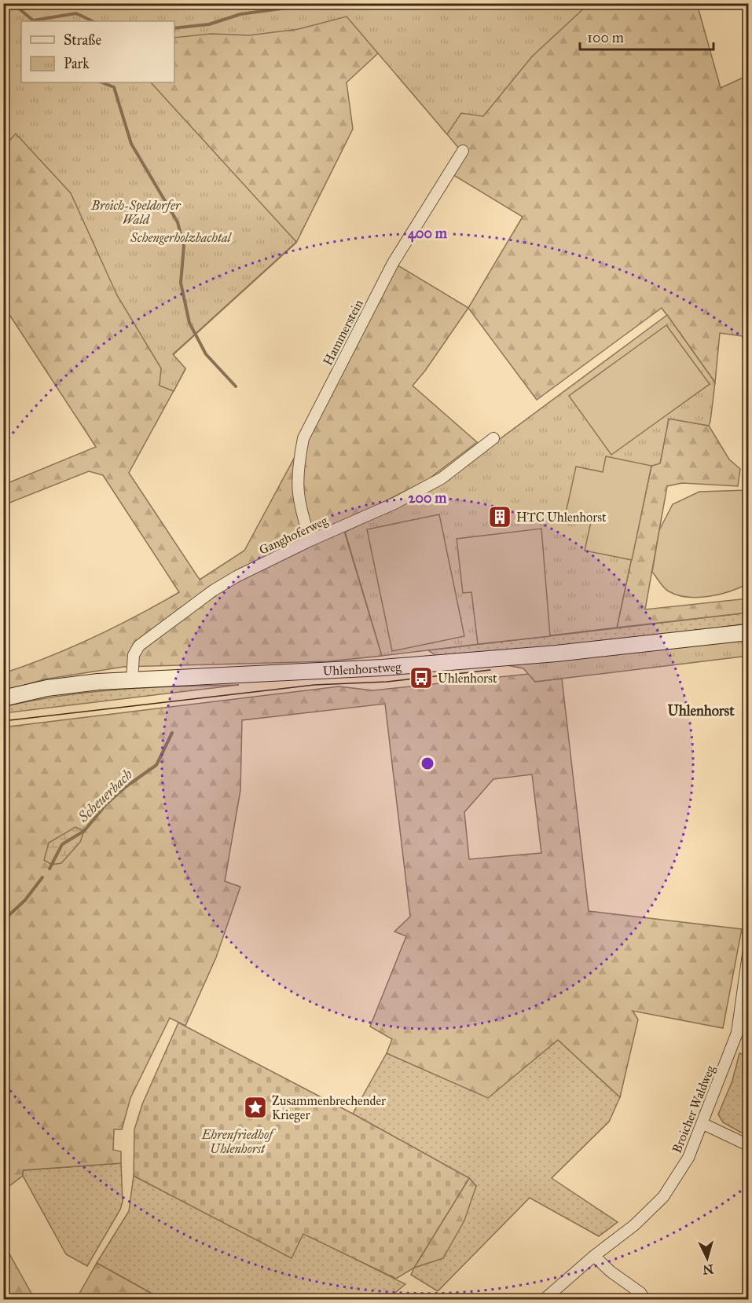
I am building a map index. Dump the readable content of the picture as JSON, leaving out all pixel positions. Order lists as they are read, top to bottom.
{
  "streets": {
    "main road": ["Uhlenhorstweg"],
    "street": ["Hammerstein", "Ganghoferweg", "Broicher Waldweg"]
  },
  "crossings": [
    ["Hammerstein", "Ganghoferweg"],
    ["Ganghoferweg", "Uhlenhorstweg"]
  ],
  "districts": ["Uhlenhorst"],
  "water": ["Scheuerbach"],
  "parks": ["Broich-Speldorfer Wald", "Schengerholzbachtal", "Ehrenfriedhof Uhlenhorst"],
  "places": {
    "building": ["HTC Uhlenhorst"],
    "bus stop": ["Uhlenhorst"],
    "place": ["Zusammenbrechender Krieger"]
  },
  "legend": ["Straße", "Park"],
  "scale_bar": "100 m",
  "north": "bottom",
  "rings": ["400 m", "200 m"]
}
